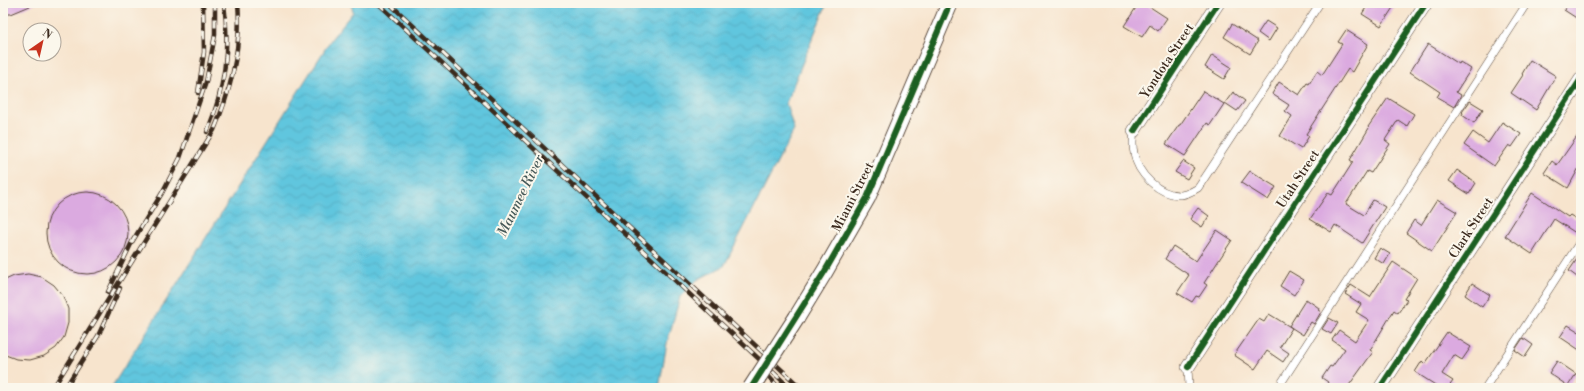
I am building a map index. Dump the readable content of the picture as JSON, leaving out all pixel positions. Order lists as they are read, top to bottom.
{
  "streets": {
    "street": [
      "Yondota Street",
      "Utah Street",
      "Miami Street",
      "Clark Street"
    ]
  },
  "water": ["Maumee River"],
  "north": "top right"
}
